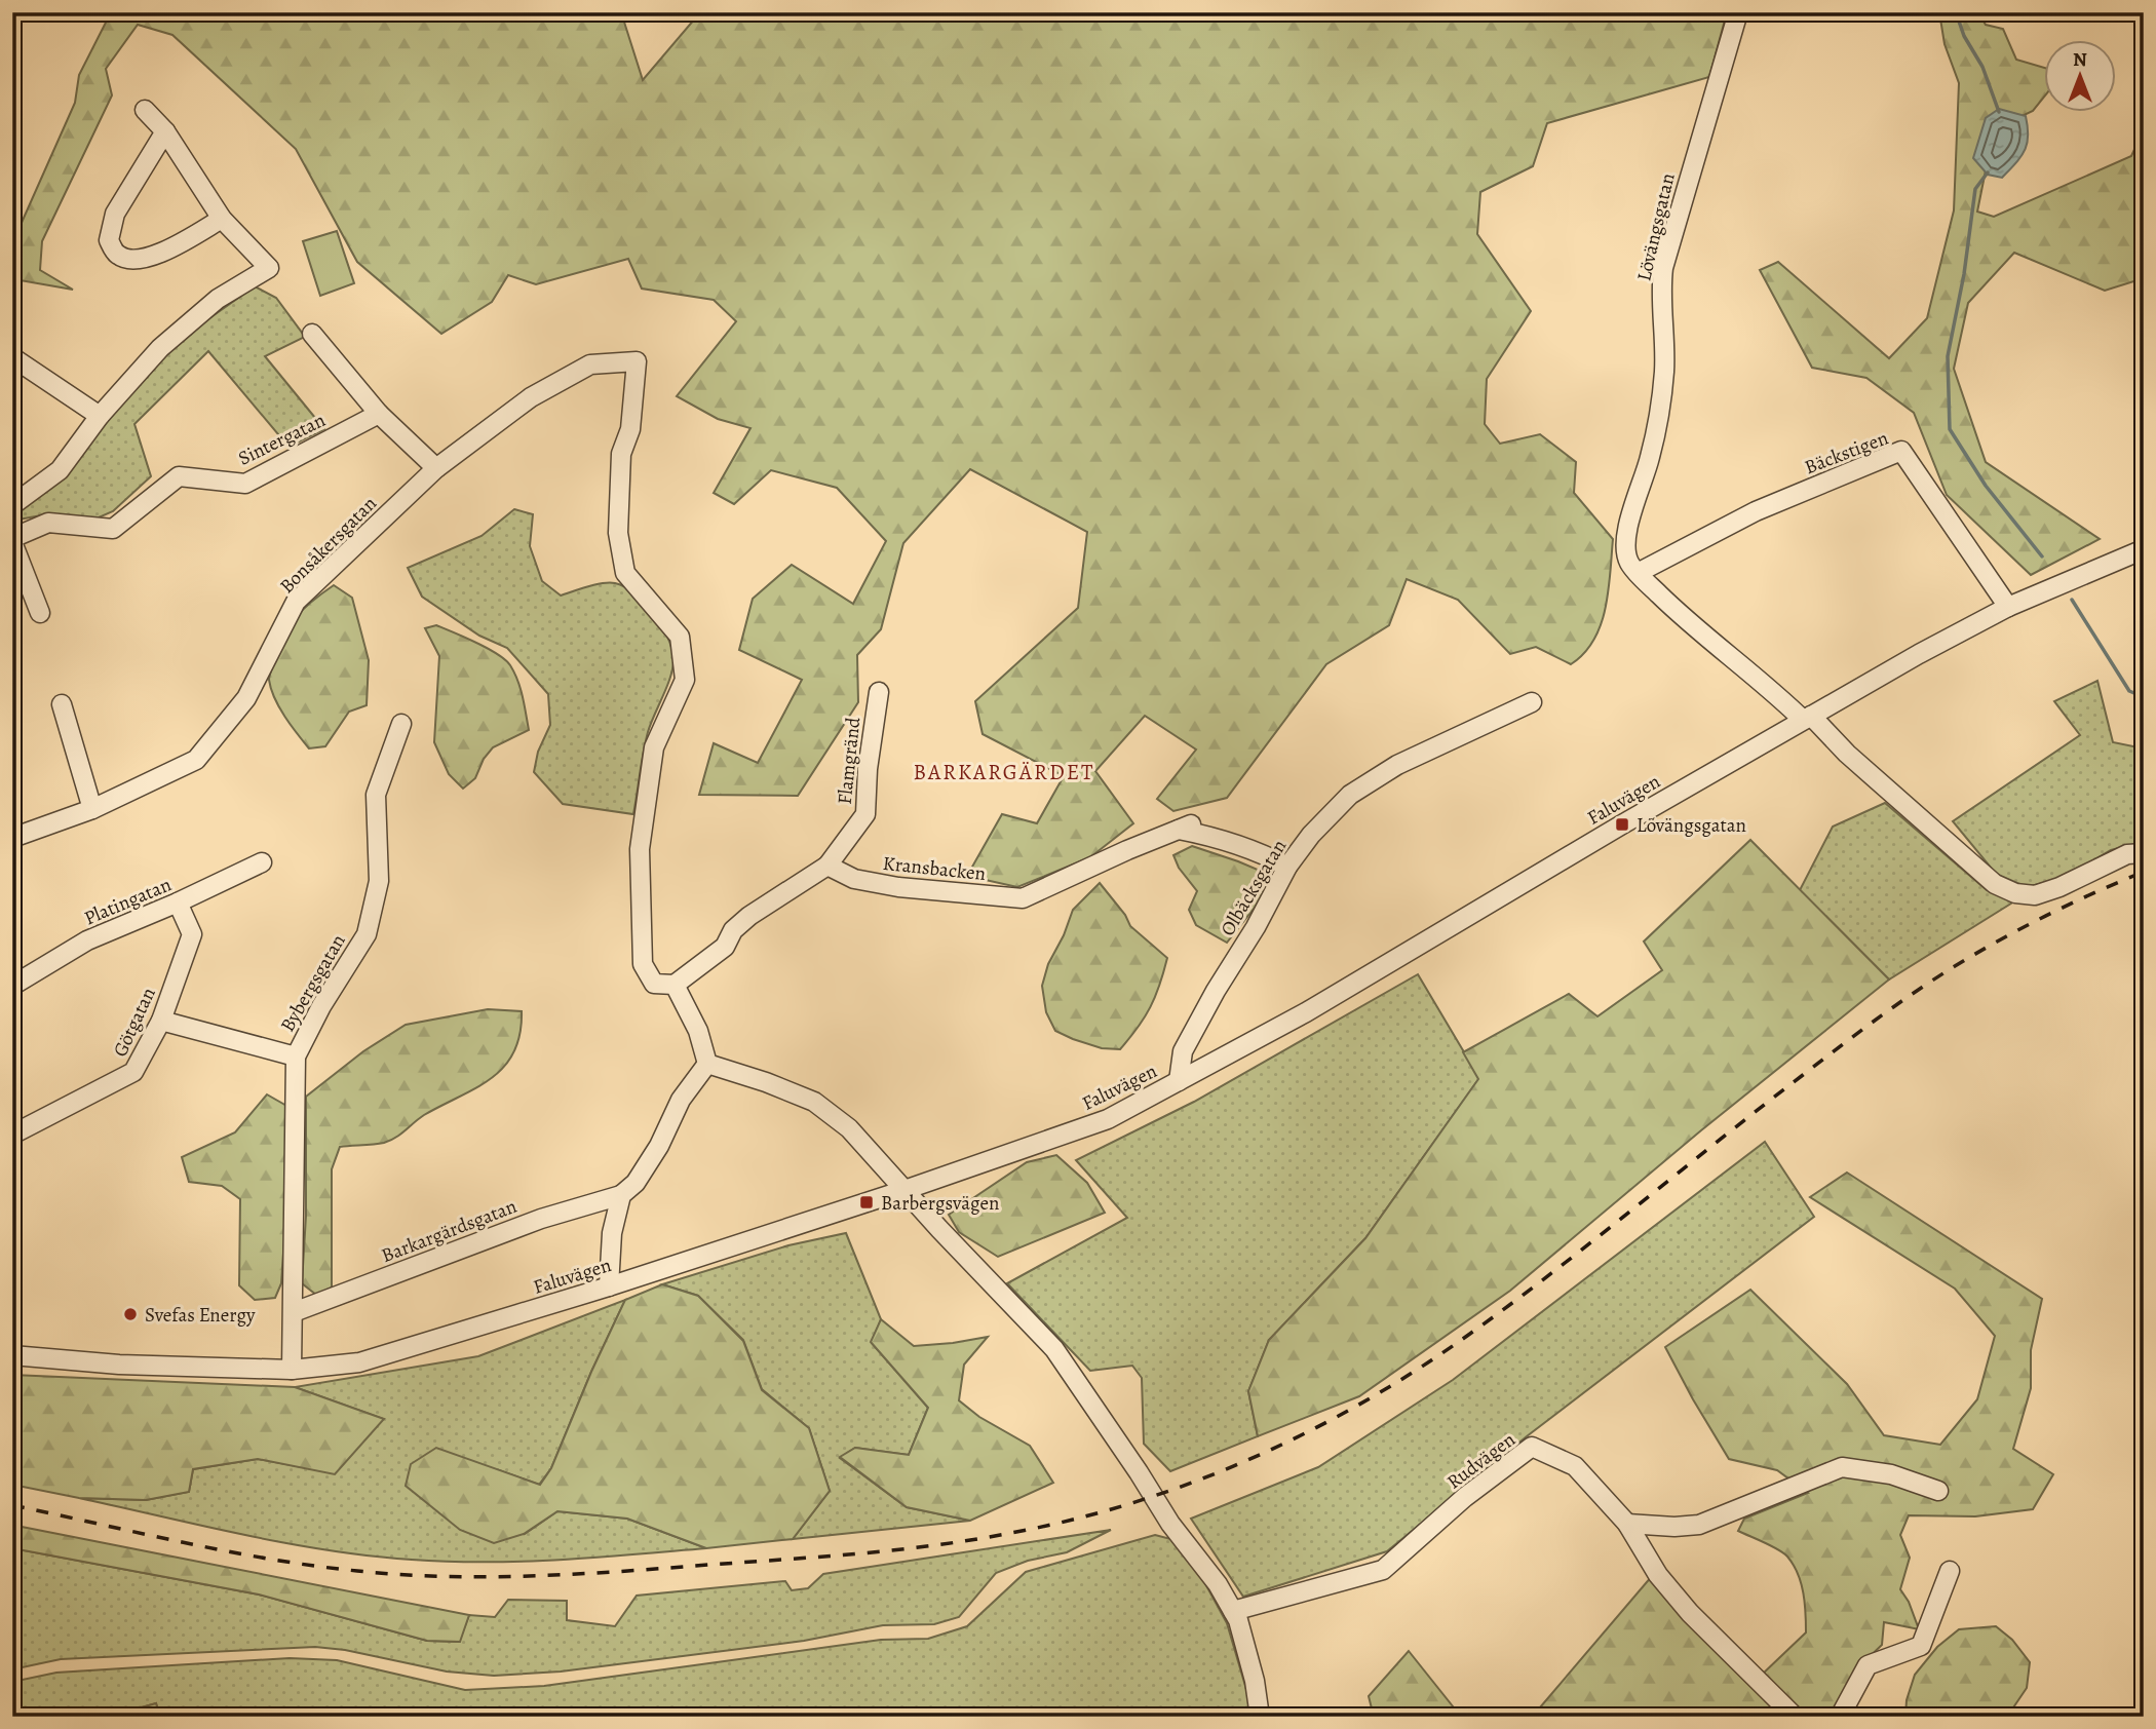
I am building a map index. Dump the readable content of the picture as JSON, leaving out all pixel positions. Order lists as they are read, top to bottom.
{
  "streets": {
    "street": [
      "Lövängsgatan",
      "Sintergatan",
      "Bäckstigen",
      "Bonsåkersgatan",
      "Flamgränd",
      "Faluvägen",
      "Kransbacken",
      "Olbäcksgatan",
      "Platingatan",
      "Bybergsgatan",
      "Götgatan",
      "Barkargärdsgatan",
      "Rudvägen"
    ]
  },
  "crossings": [
    ["Lövängsgatan", "Bäckstigen"],
    ["Lövängsgatan", "Faluvägen"],
    ["Bäckstigen", "Faluvägen"],
    ["Flamgränd", "Kransbacken"],
    ["Faluvägen", "Olbäcksgatan"],
    ["Kransbacken", "Olbäcksgatan"],
    ["Platingatan", "Götgatan"],
    ["Bybergsgatan", "Barkargärdsgatan"]
  ],
  "districts": ["BARKARGÄRDET"],
  "places": {
    "transit": ["Lövängsgatan", "Barbergsvägen"],
    "other": ["Svefas Energy"]
  },
  "north": "top"
}
